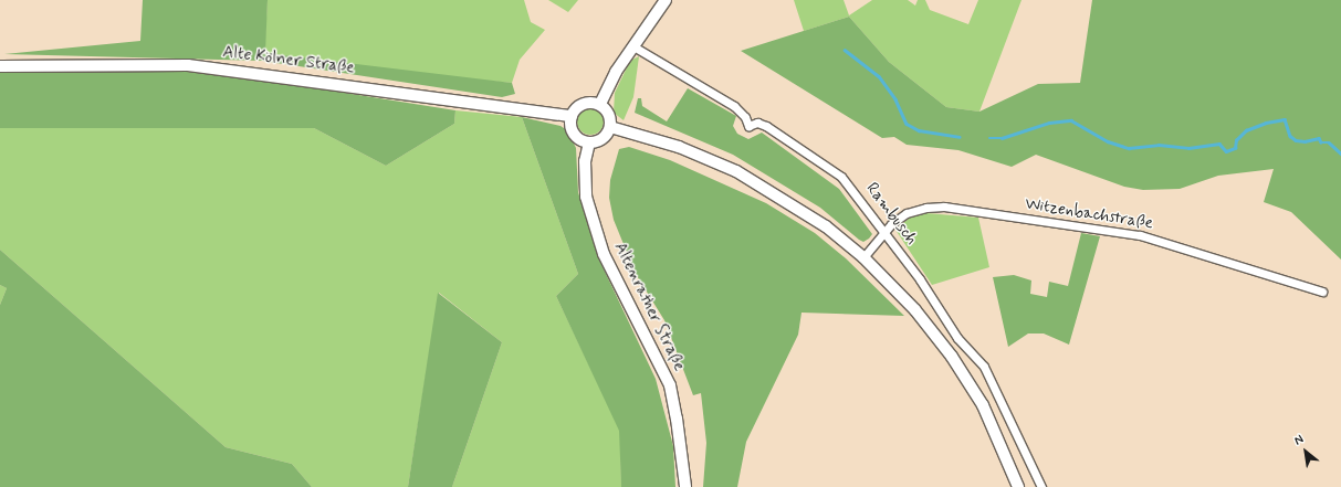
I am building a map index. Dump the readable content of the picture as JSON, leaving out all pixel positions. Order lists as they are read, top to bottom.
{
  "streets": {
    "street": [
      "Alte Kölner Straße",
      "Rambusch",
      "Witzenbachstraße",
      "Altenrather Straße"
    ]
  },
  "crossings": [
    ["Alte Kölner Straße", "Altenrather Straße"],
    ["Rambusch", "Witzenbachstraße"]
  ],
  "north": "top left"
}
